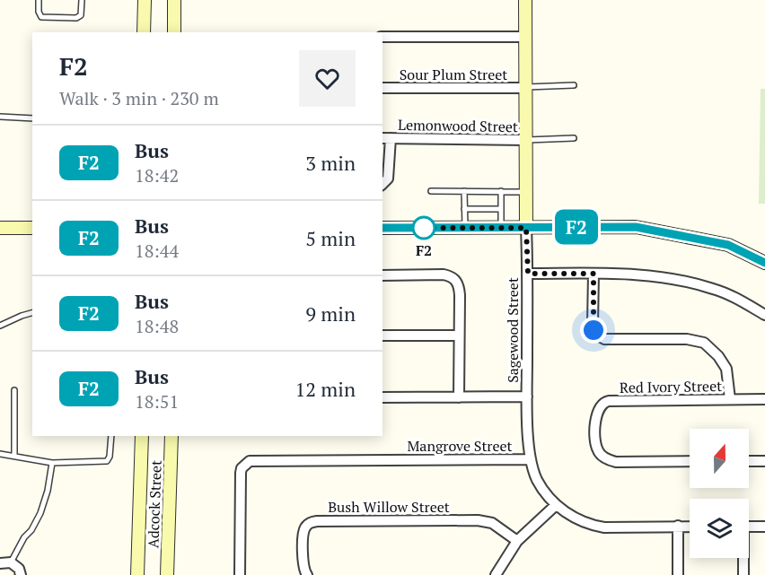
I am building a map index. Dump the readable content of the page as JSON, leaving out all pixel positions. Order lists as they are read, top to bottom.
{
  "streets": {
    "street": [
      "Sour Plum Street",
      "Lemonwood Street",
      "Sagewood Street",
      "Red Ivory Street",
      "Mangrove Street",
      "Adcock Street",
      "Bush Willow Street"
    ]
  },
  "crossings": [
    ["Sour Plum Street", "Sagewood Street"],
    ["Lemonwood Street", "Sagewood Street"],
    ["Sagewood Street", "Mangrove Street"]
  ],
  "places": ["F2"],
  "lines": ["bus line F2"],
  "north": "top",
  "page": {
    "on_map": "F2",
    "heading": ["F2", "Walk · 3 min · 230 m"],
    "list": [
      {
        "mark": "F2",
        "name": "Bus",
        "note": "18:42",
        "value": "3 min"
      },
      {
        "mark": "F2",
        "name": "Bus",
        "note": "18:44",
        "value": "5 min"
      },
      {
        "mark": "F2",
        "name": "Bus",
        "note": "18:48",
        "value": "9 min"
      },
      {
        "mark": "F2",
        "name": "Bus",
        "note": "18:51",
        "value": "12 min"
      }
    ]
  }
}
